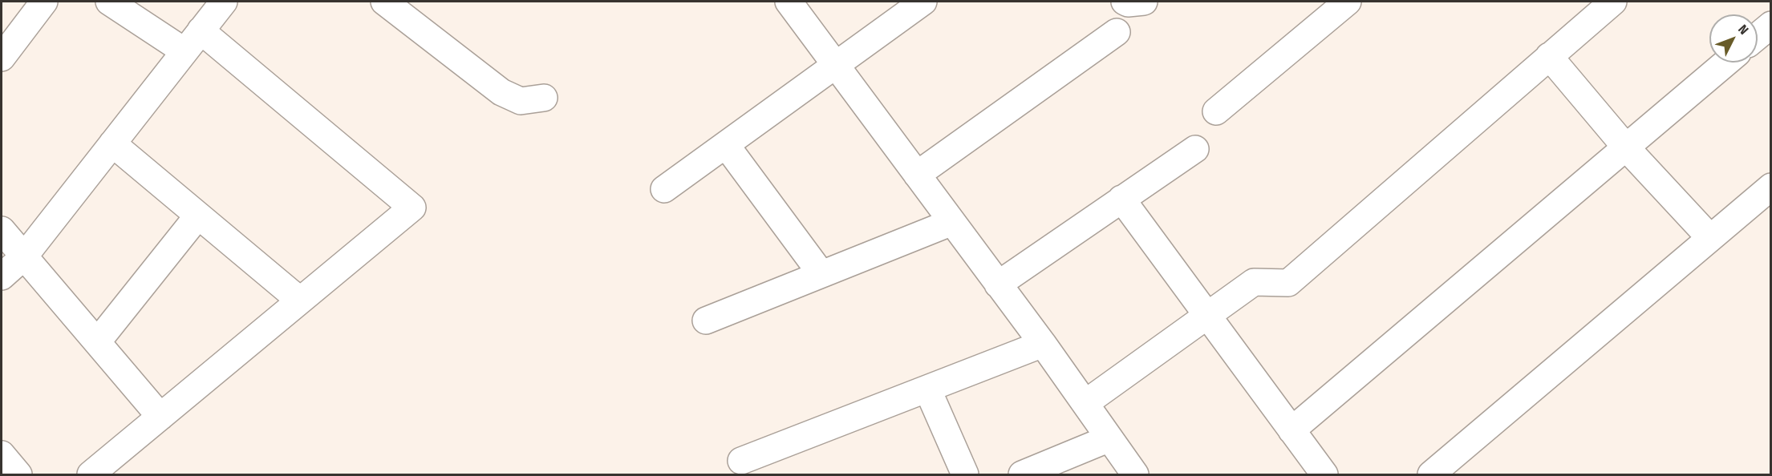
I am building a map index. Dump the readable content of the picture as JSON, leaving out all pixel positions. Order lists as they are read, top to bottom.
{
  "north": "top right"
}
